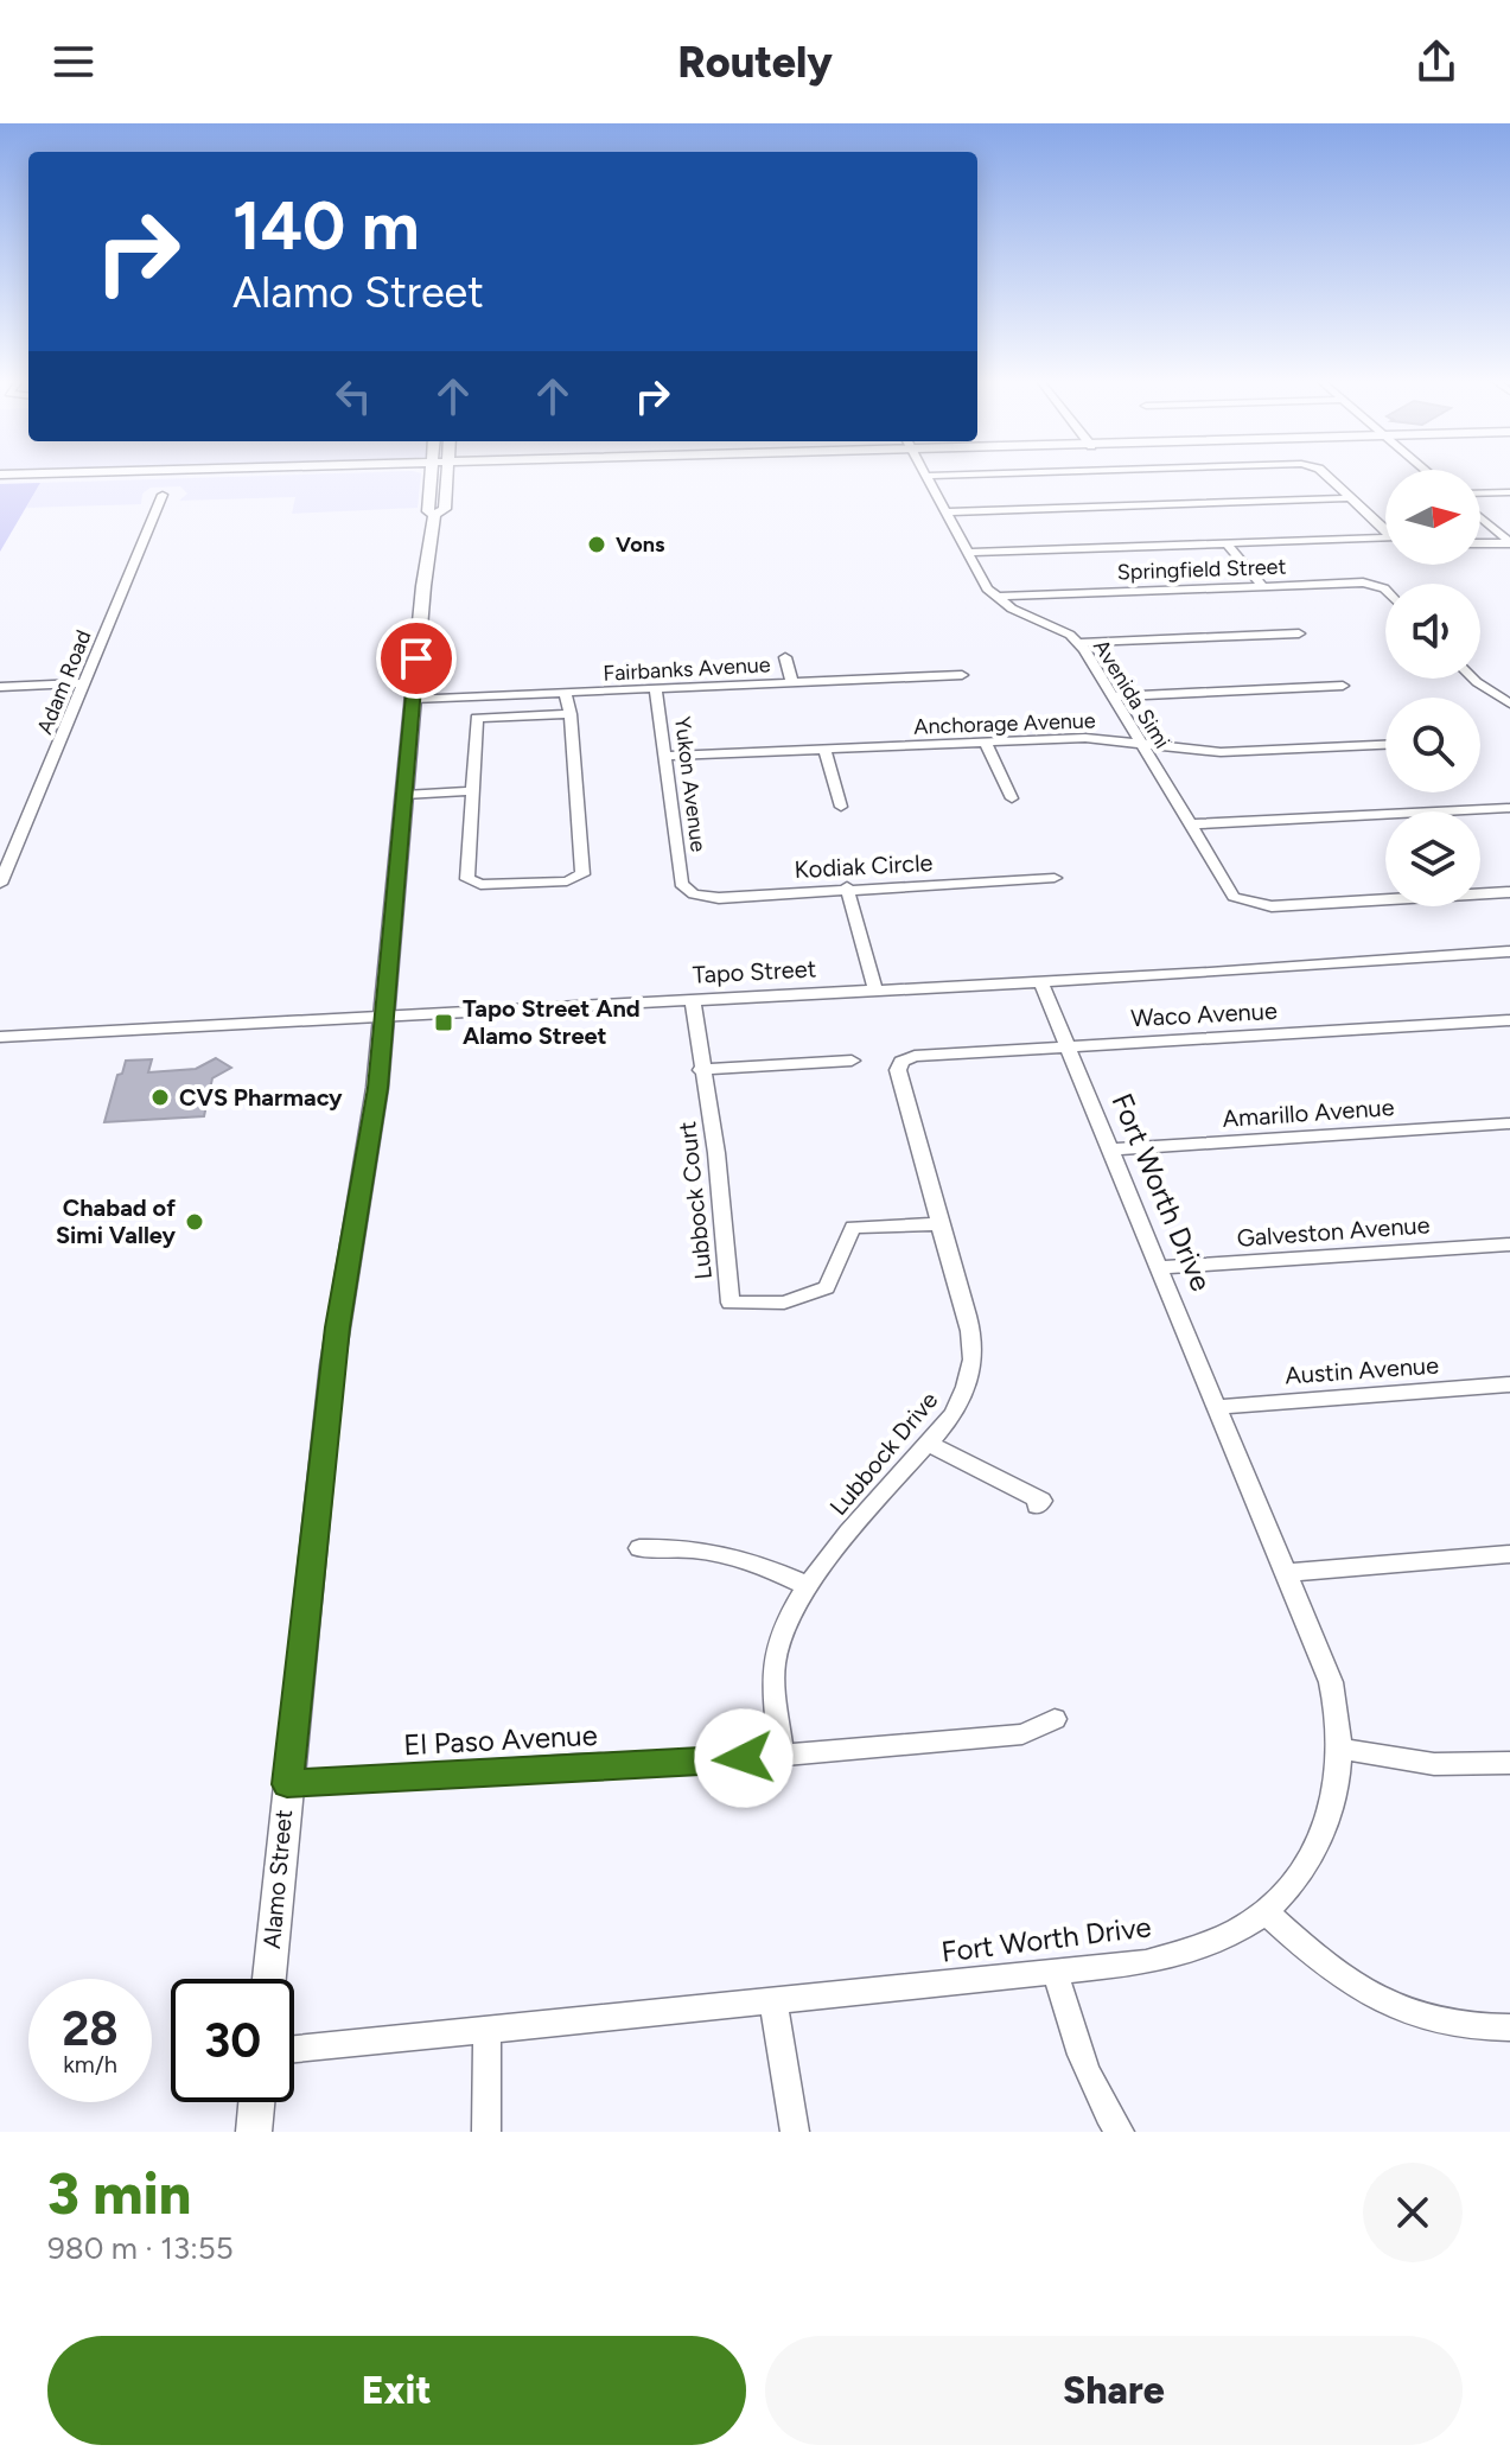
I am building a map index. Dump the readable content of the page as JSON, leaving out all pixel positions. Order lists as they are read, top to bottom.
{
  "streets": {
    "main road": ["Alamo Street"],
    "street": [
      "Springfield Street",
      "Fairbanks Avenue",
      "Adam Road",
      "Avenida Simi",
      "Anchorage Avenue",
      "Yukon Avenue",
      "Kodiak Circle",
      "Tapo Street",
      "Waco Avenue",
      "Amarillo Avenue",
      "Fort Worth Drive",
      "Lubbock Court",
      "Galveston Avenue",
      "Austin Avenue",
      "Lubbock Drive",
      "El Paso Avenue"
    ]
  },
  "crossings": [
    ["Springfield Street", "Avenida Simi"],
    ["Fairbanks Avenue", "Yukon Avenue"],
    ["Fairbanks Avenue", "Alamo Street"],
    ["Avenida Simi", "Anchorage Avenue"],
    ["Anchorage Avenue", "Yukon Avenue"],
    ["Yukon Avenue", "Kodiak Circle"],
    ["Tapo Street", "Fort Worth Drive"],
    ["Tapo Street", "Lubbock Court"],
    ["Tapo Street", "Alamo Street"],
    ["Waco Avenue", "Fort Worth Drive"],
    ["Waco Avenue", "Lubbock Drive"],
    ["Amarillo Avenue", "Fort Worth Drive"],
    ["Fort Worth Drive", "Galveston Avenue"],
    ["Fort Worth Drive", "Austin Avenue"],
    ["Lubbock Court", "Lubbock Drive"],
    ["Lubbock Drive", "El Paso Avenue"],
    ["El Paso Avenue", "Alamo Street"]
  ],
  "places": {
    "other": ["Vons", "CVS Pharmacy", "Chabad of Simi Valley"],
    "transit": ["Tapo Street And Alamo Street"]
  },
  "north": "right",
  "page": {
    "header": "Routely",
    "turn": ["140 m", "Alamo Street"],
    "speed": "28 km/h",
    "limit": "30",
    "heading": ["3 min", "980 m · 13:55"],
    "buttons": ["Exit", "Share"]
  }
}
